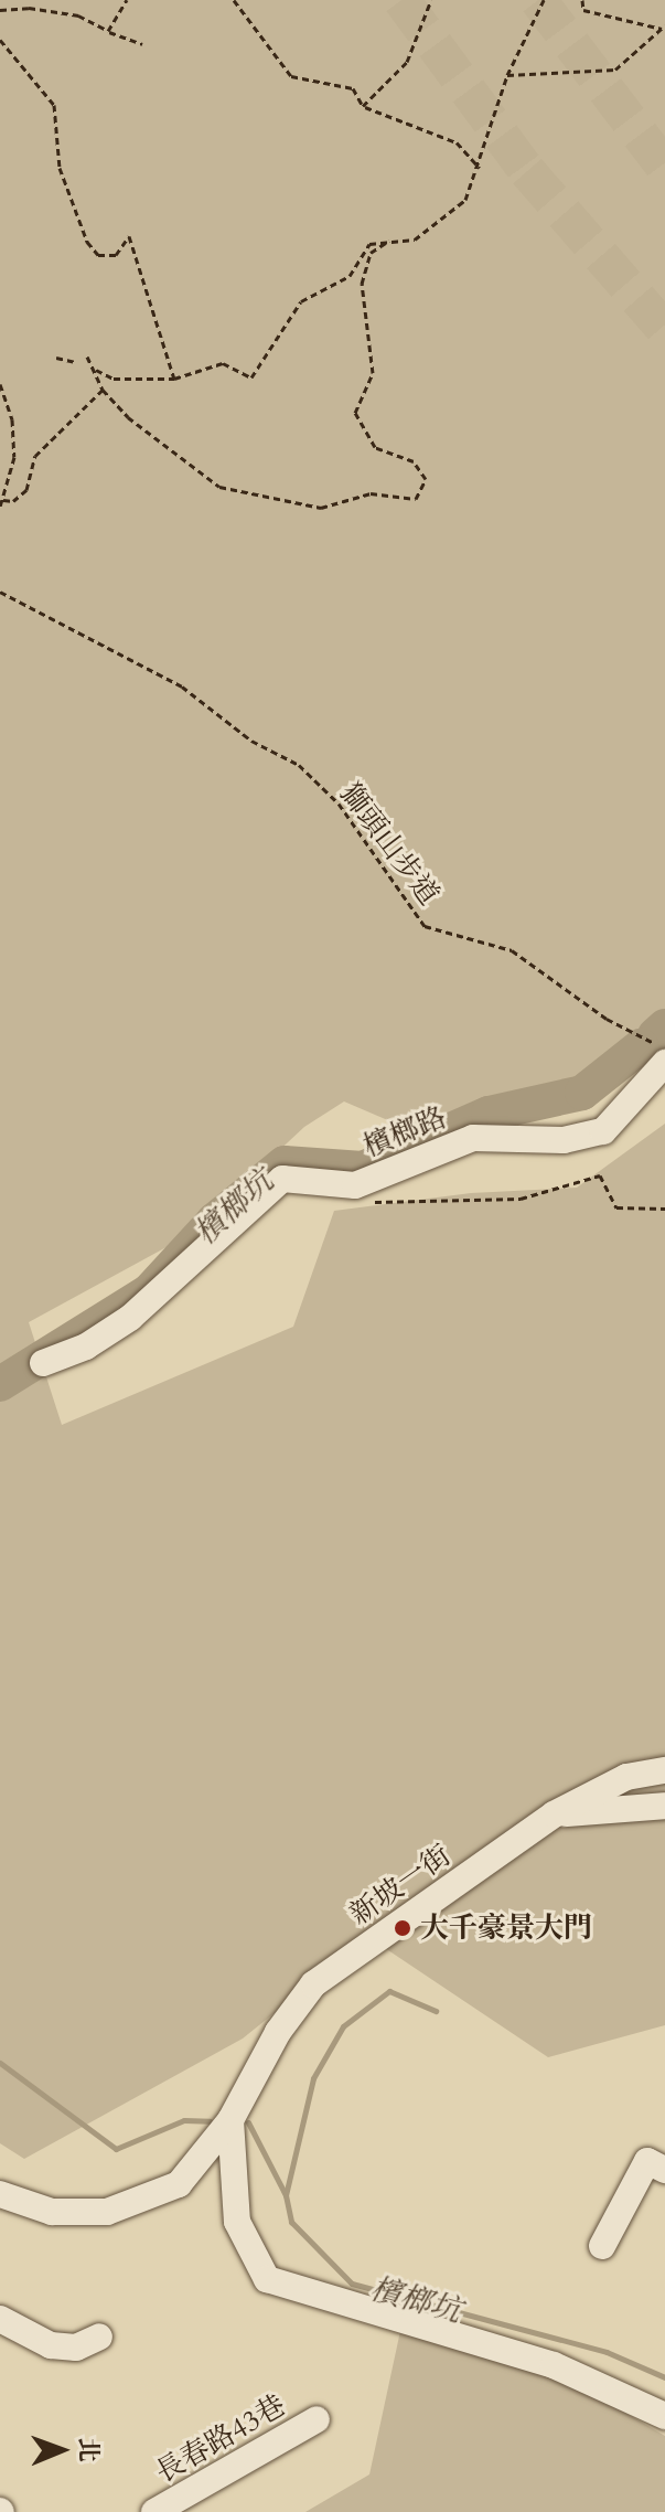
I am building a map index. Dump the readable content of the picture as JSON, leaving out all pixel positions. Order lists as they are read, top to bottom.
{
  "streets": {
    "street": ["檳榔路", "新坡一街", "長春路43巷"],
    "path": ["獅頭山步道"]
  },
  "crossings": [
    ["獅頭山步道", "檳榔路"]
  ],
  "water": ["檳榔坑"],
  "places": ["大千豪景大門"],
  "north": "right"
}
